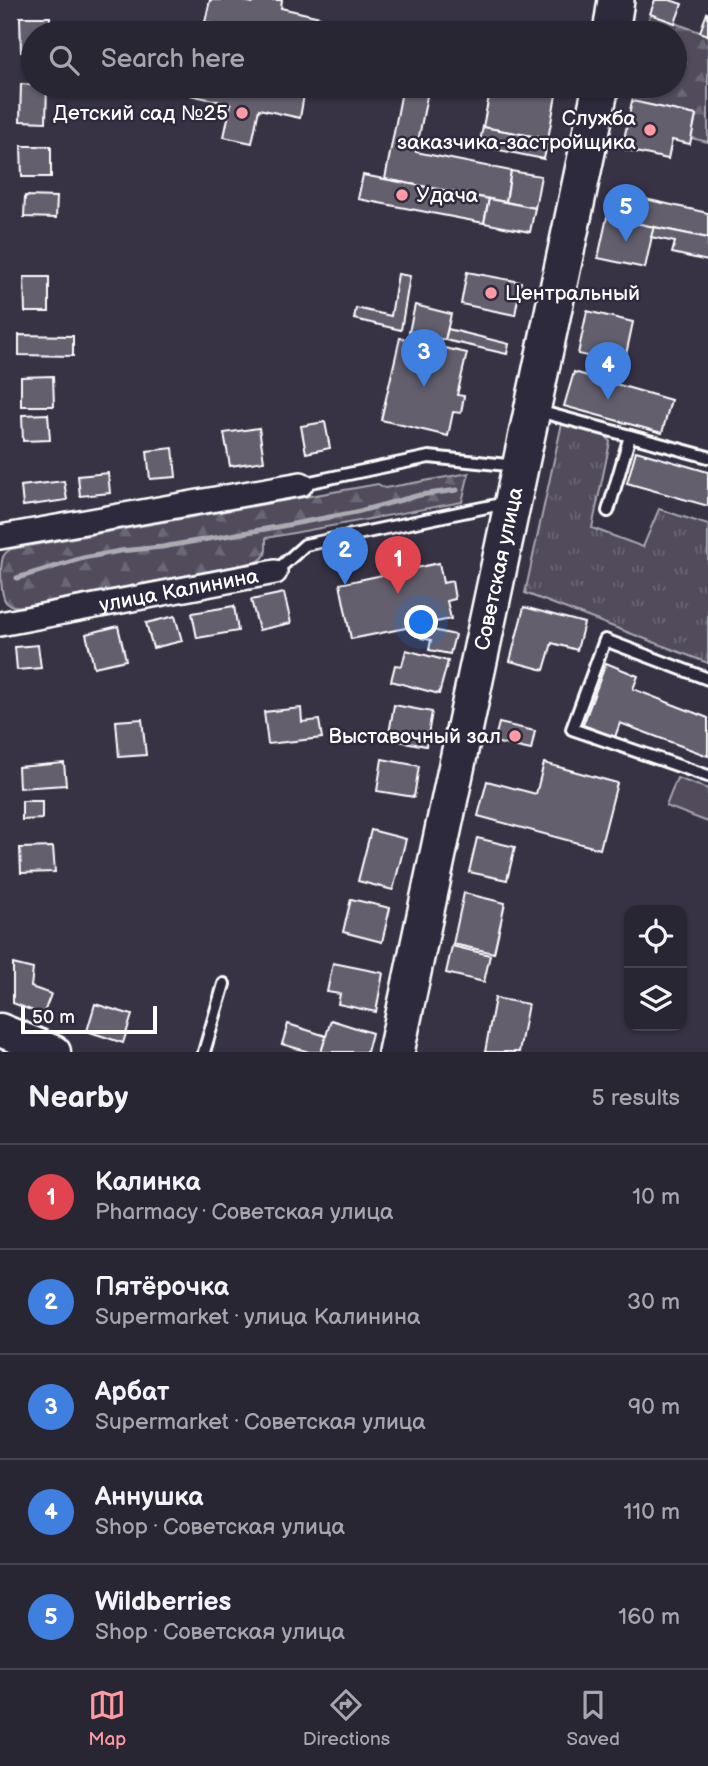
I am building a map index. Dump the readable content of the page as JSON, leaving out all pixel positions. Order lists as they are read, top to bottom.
{
  "streets": {
    "main road": ["Советская улица"],
    "street": ["улица Калинина"]
  },
  "crossings": [
    ["Советская улица", "улица Калинина"]
  ],
  "places": [
    "Детский сад №25",
    "Служба заказчика-застройщика",
    "Удача",
    "Центральный",
    "Выставочный зал"
  ],
  "scale_bar": "50 m",
  "page": {
    "search": "Search here",
    "pins": [
      "5",
      "3",
      "4",
      "2",
      "1"
    ],
    "scale": "50 m",
    "heading": ["Nearby", "5 results"],
    "list": [
      {
        "mark": "1",
        "name": "Калинка",
        "note": "Pharmacy · Советская улица",
        "value": "10 m"
      },
      {
        "mark": "2",
        "name": "Пятёрочка",
        "note": "Supermarket · улица Калинина",
        "value": "30 m"
      },
      {
        "mark": "3",
        "name": "Арбат",
        "note": "Supermarket · Советская улица",
        "value": "90 m"
      },
      {
        "mark": "4",
        "name": "Аннушка",
        "note": "Shop · Советская улица",
        "value": "110 m"
      },
      {
        "mark": "5",
        "name": "Wildberries",
        "note": "Shop · Советская улица",
        "value": "160 m"
      }
    ],
    "nav": ["Map", "Directions", "Saved"]
  }
}
